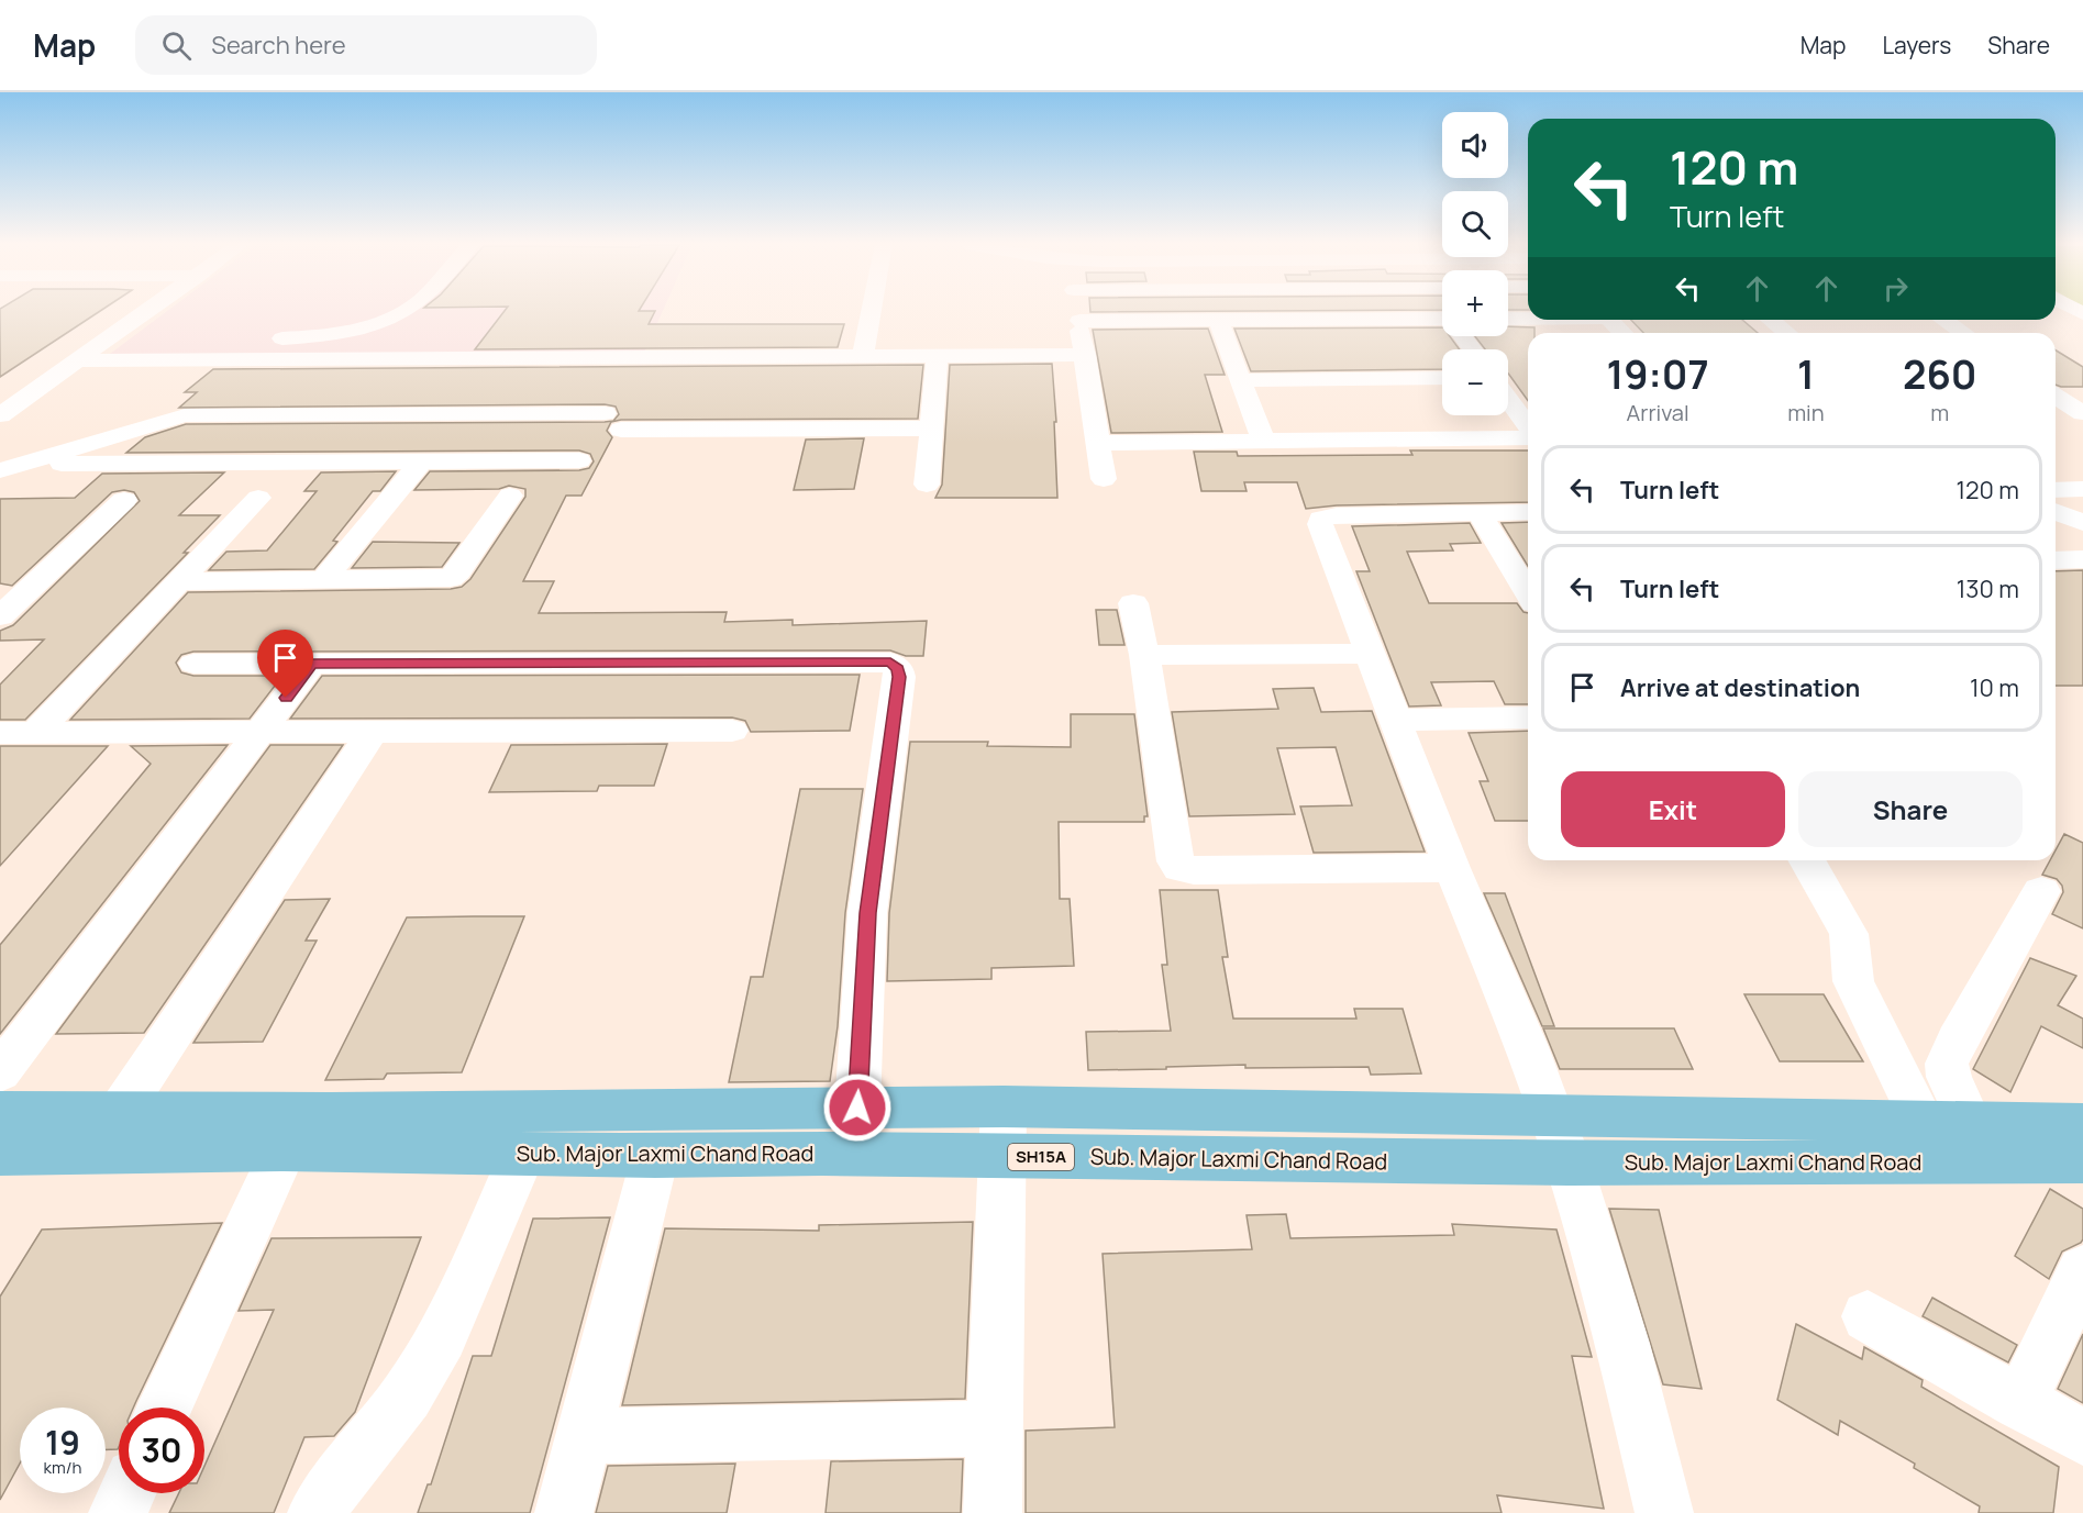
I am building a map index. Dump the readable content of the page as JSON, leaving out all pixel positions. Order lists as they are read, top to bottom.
{
  "streets": {
    "main road": ["Sub. Major Laxmi Chand Road", "SH15A"]
  },
  "page": {
    "header": "Map",
    "search": "Search here",
    "nav": ["Map", "Layers", "Share"],
    "map_buttons": ["+", "−"],
    "turn": ["120 m", "Turn left"],
    "eta": [
      "19:07",
      "Arrival",
      "1",
      "min",
      "260",
      "m"
    ],
    "list": [
      {
        "name": "Turn left",
        "value": "120 m"
      },
      {
        "name": "Turn left",
        "value": "130 m"
      },
      {
        "name": "Arrive at destination",
        "value": "10 m"
      }
    ],
    "buttons": ["Exit", "Share"],
    "speed": "19 km/h",
    "limit": "30"
  }
}
